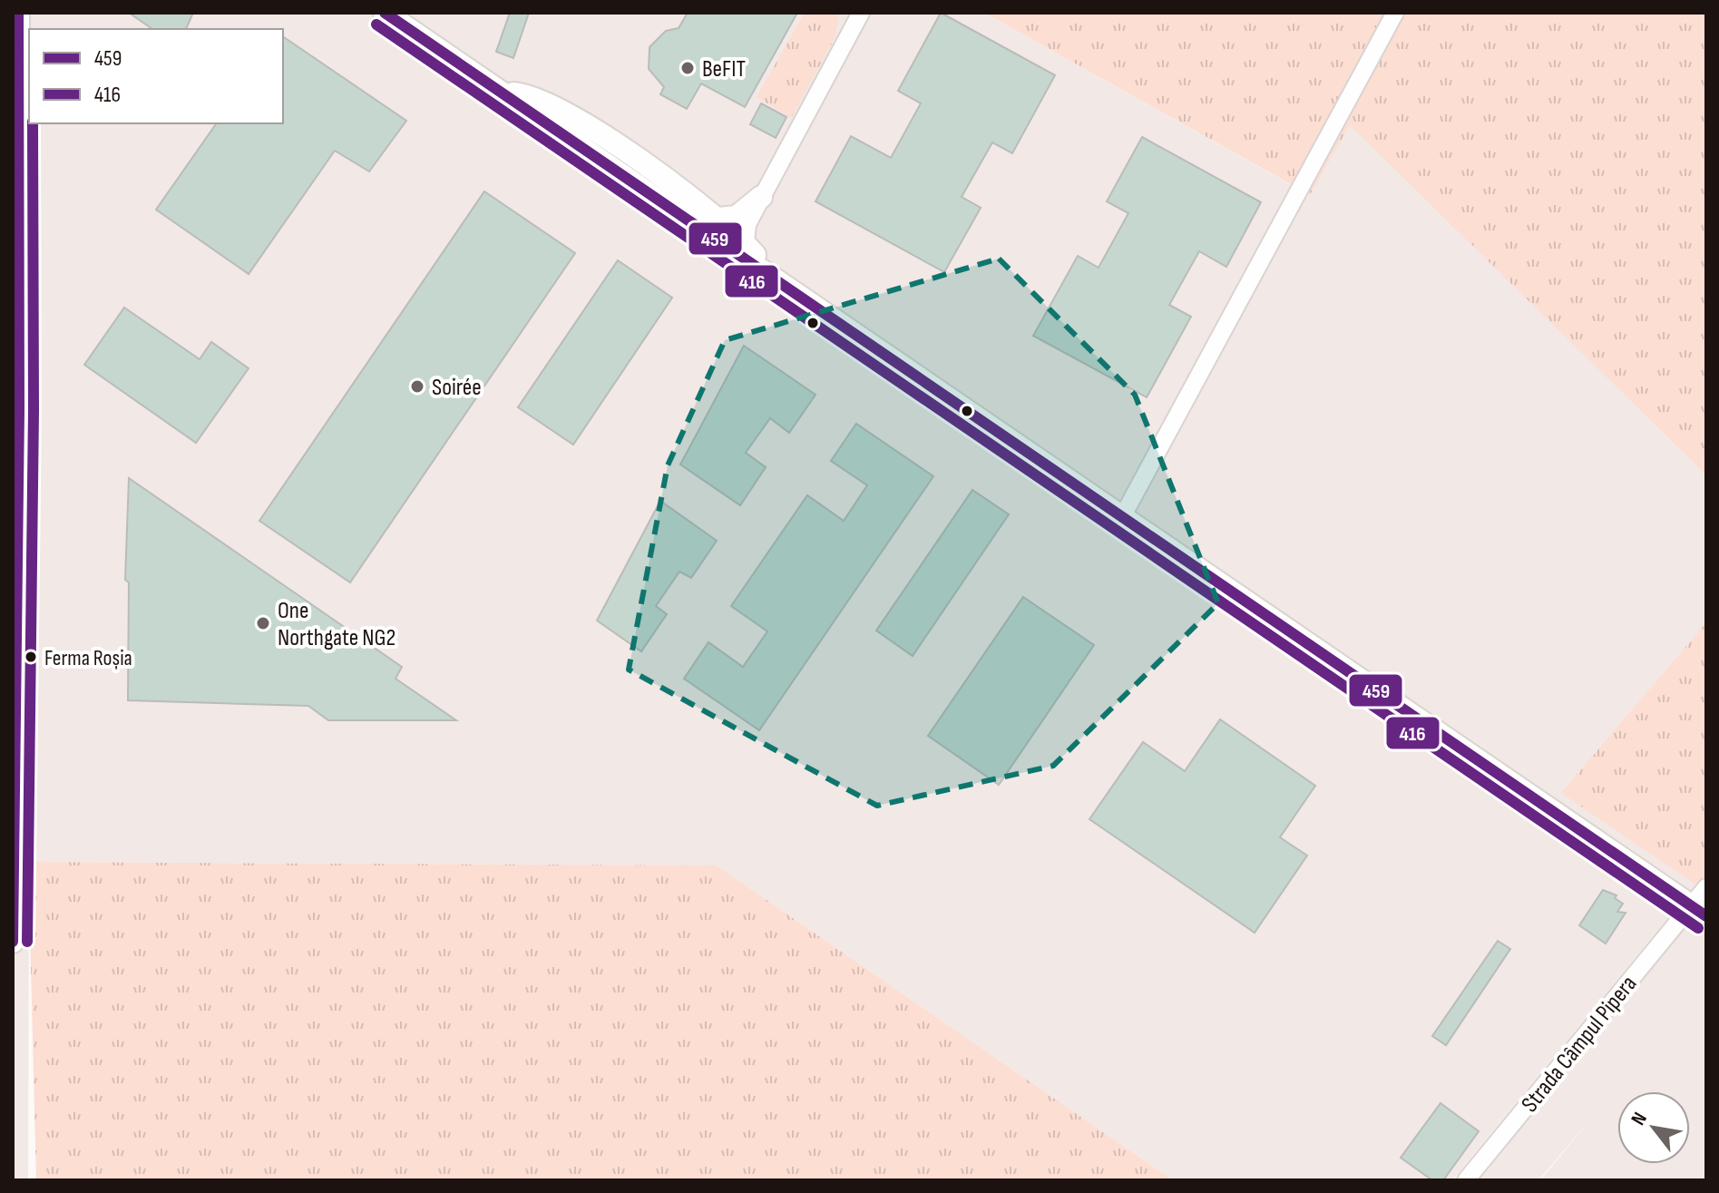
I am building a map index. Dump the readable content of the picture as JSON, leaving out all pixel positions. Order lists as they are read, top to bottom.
{
  "streets": {
    "street": ["Strada Câmpul Pipera"]
  },
  "places": [
    "BeFIT",
    "Soirée",
    "One Northgate NG2",
    "Ferma Roșia"
  ],
  "lines": ["transit line 459", "transit line 416"],
  "legend": ["459", "416"],
  "north": "top left"
}
